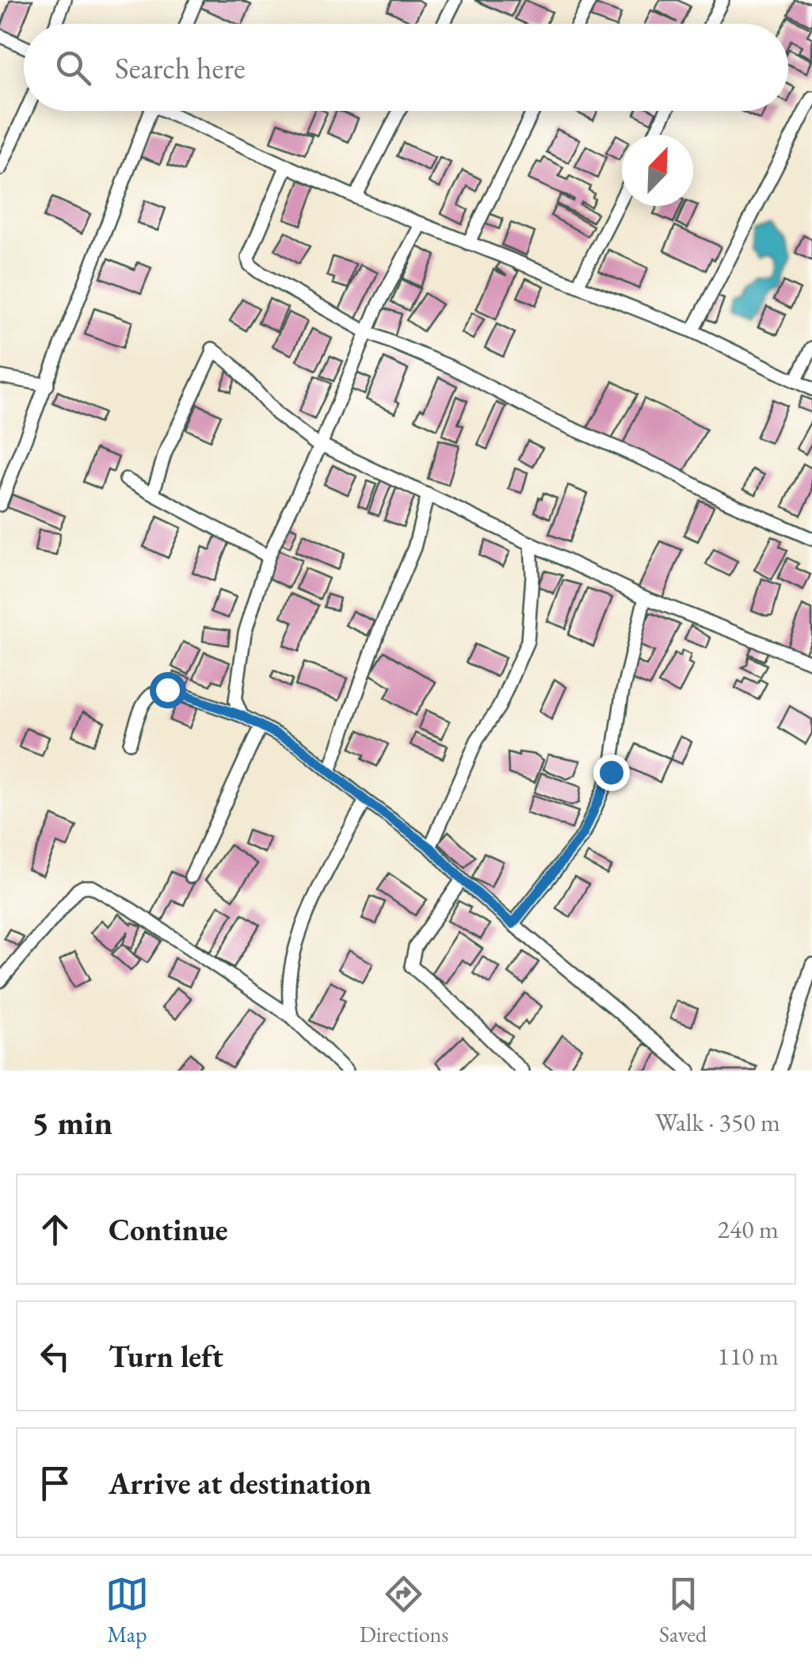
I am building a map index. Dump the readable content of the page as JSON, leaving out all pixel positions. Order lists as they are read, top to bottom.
{
  "north": "top right",
  "page": {
    "search": "Search here",
    "heading": ["5 min", "Walk · 350 m"],
    "list": [
      ["Continue", "240 m"],
      ["Turn left", "110 m"],
      "Arrive at destination"
    ],
    "nav": ["Map", "Directions", "Saved"]
  }
}
